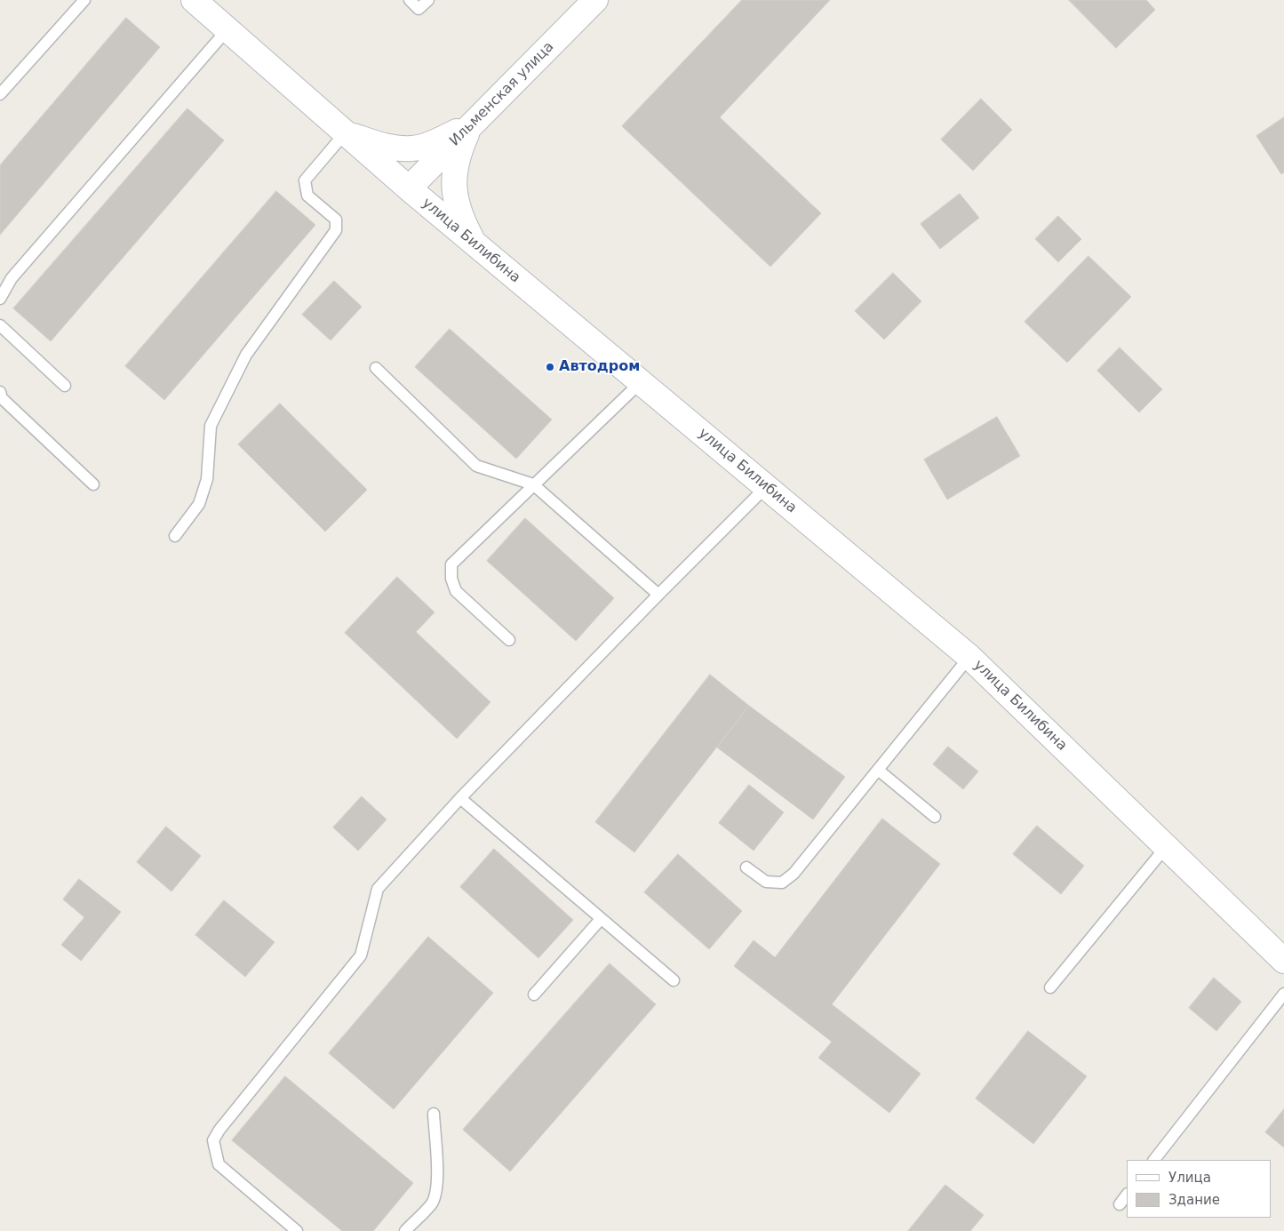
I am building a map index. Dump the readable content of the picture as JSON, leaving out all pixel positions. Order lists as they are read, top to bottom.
{
  "streets": {
    "main road": ["Ильменская улица", "улица Билибина"]
  },
  "crossings": [
    ["Ильменская улица", "улица Билибина"]
  ],
  "places": ["Автодром"],
  "legend": ["Улица", "Здание"]
}
